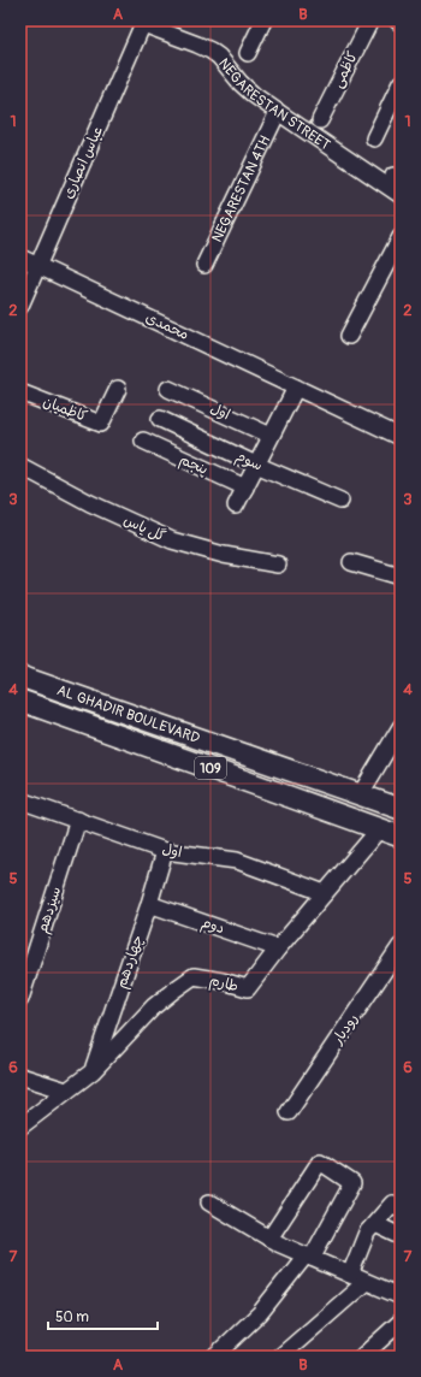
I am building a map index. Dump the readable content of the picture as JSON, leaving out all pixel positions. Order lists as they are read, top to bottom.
{
  "streets": {
    "main road": ["AL GHADIR BOULEVARD", "109"],
    "street": [
      "کاظمی",
      "NEGARESTAN STREET",
      "عباس انصاری",
      "NEGARESTAN 4TH",
      "محمدی",
      "کاظمیان",
      "اول",
      "سوم",
      "پنجم",
      "گل یاس",
      "سیزدهم",
      "دوم",
      "چهاردهم",
      "طارم",
      "رودبار"
    ]
  },
  "crossings": [
    ["NEGARESTAN STREET", "عباس انصاری"],
    ["NEGARESTAN STREET", "NEGARESTAN 4TH"],
    ["عباس انصاری", "محمدی"],
    ["اول", "سیزدهم"],
    ["اول", "چهاردهم"],
    ["اول", "طارم"],
    ["AL GHADIR BOULEVARD", "طارم"],
    ["دوم", "چهاردهم"],
    ["دوم", "طارم"],
    ["چهاردهم", "طارم"]
  ],
  "scale_bar": "50 m",
  "grid": {
    "columns": ["A", "B"],
    "rows": [
      "1",
      "2",
      "3",
      "4",
      "5",
      "6",
      "7"
    ]
  }
}
